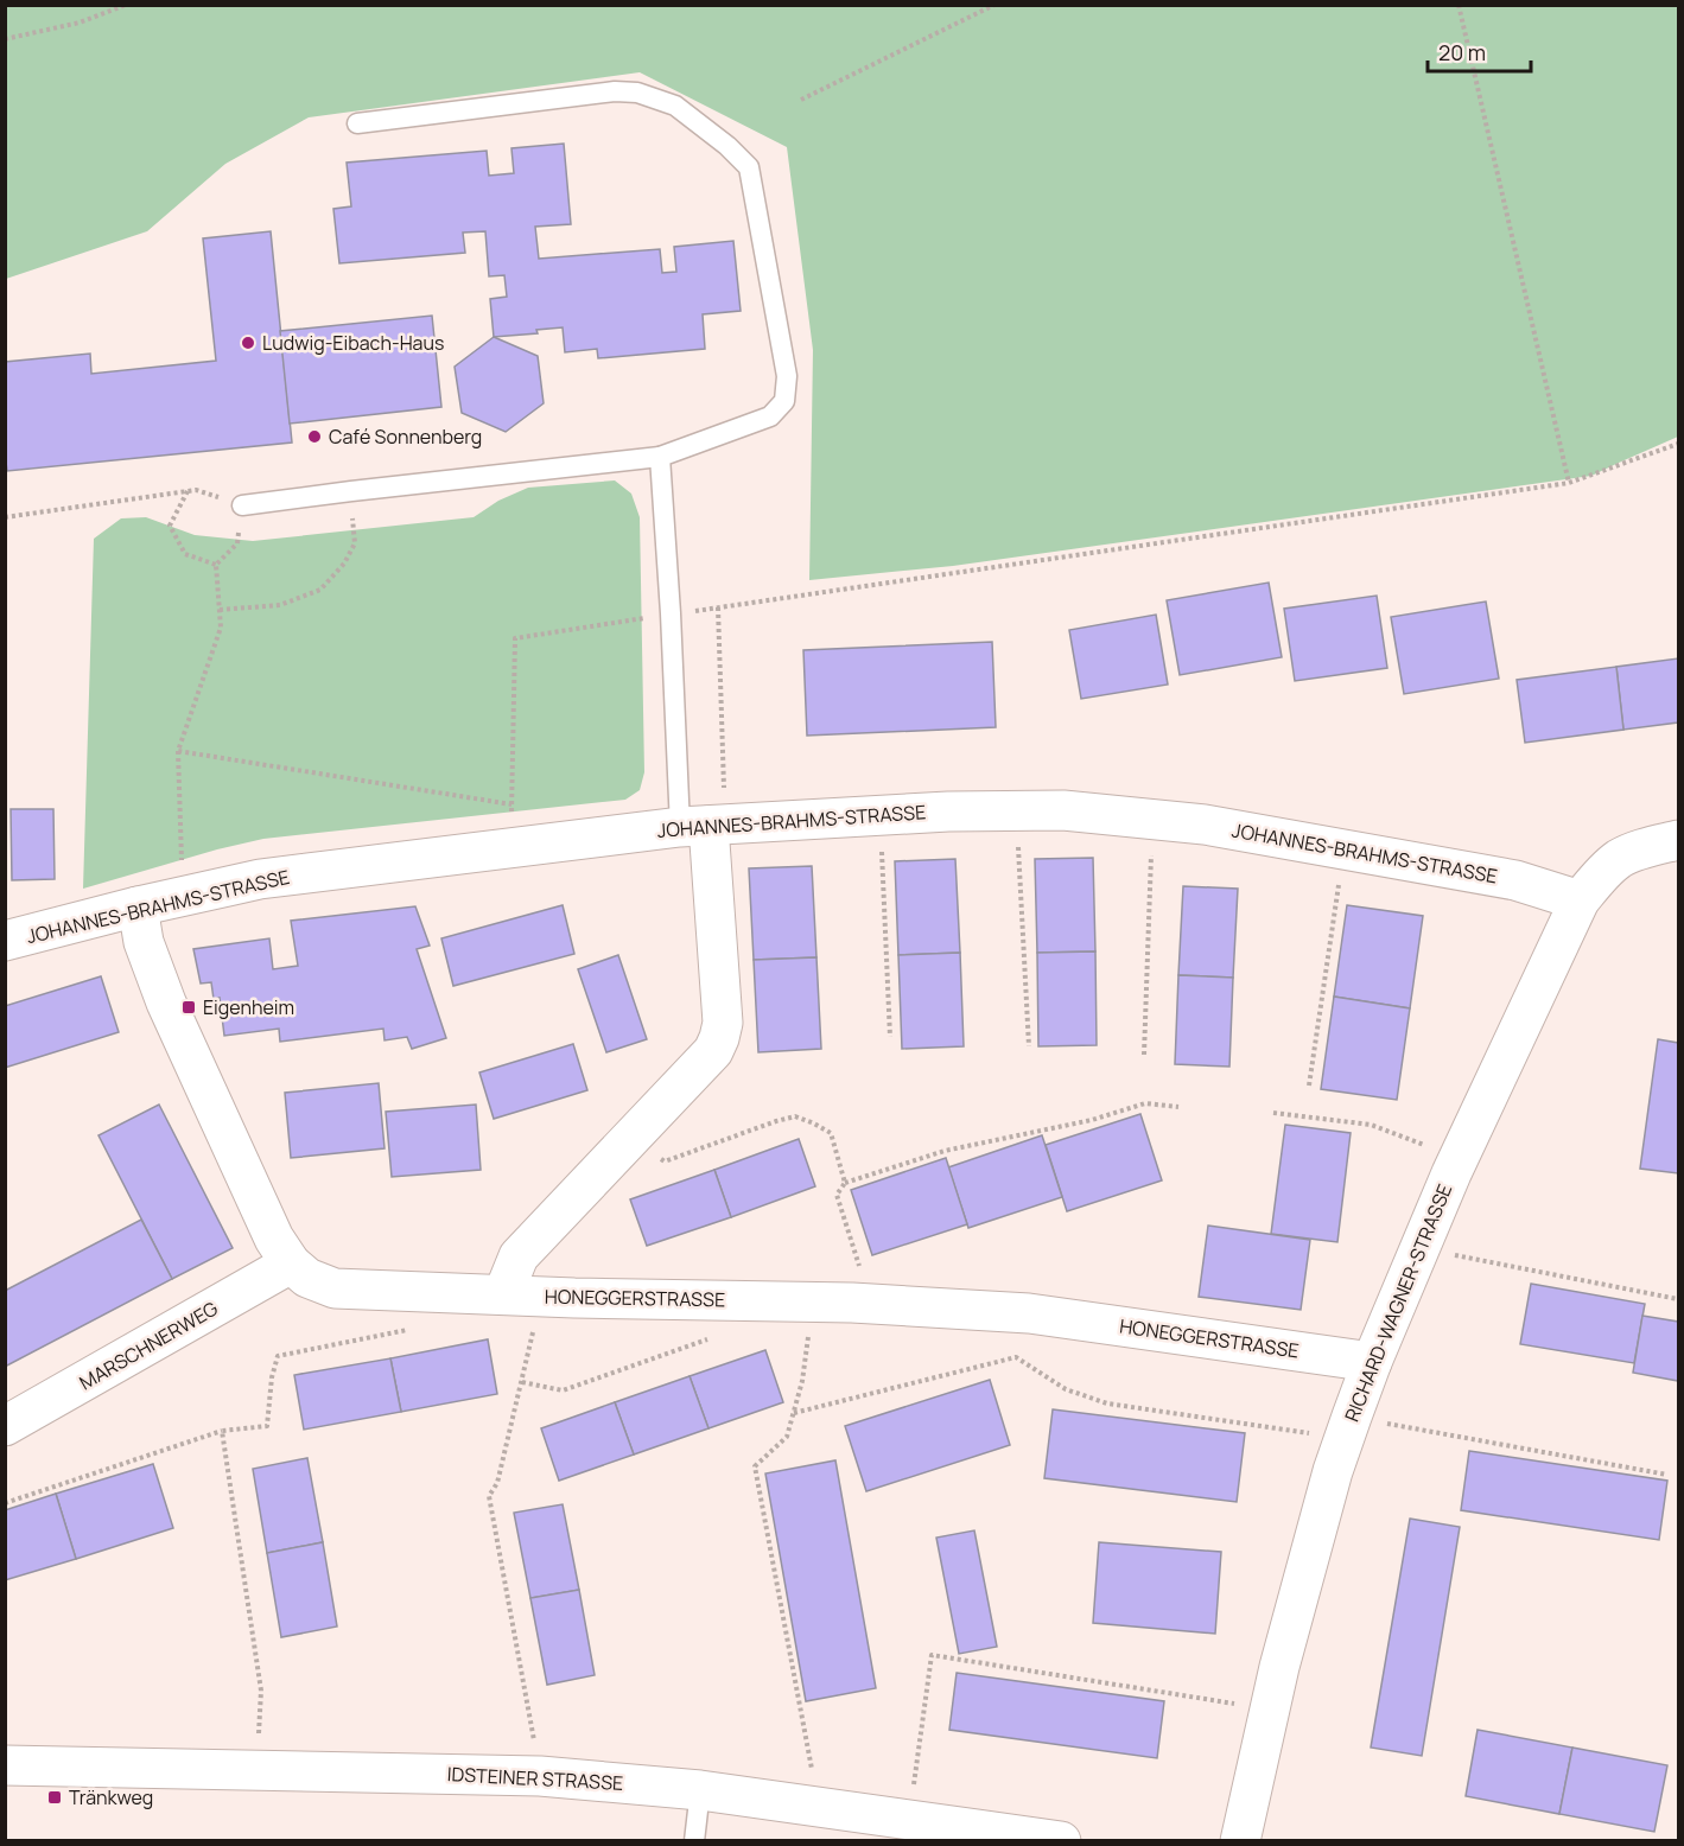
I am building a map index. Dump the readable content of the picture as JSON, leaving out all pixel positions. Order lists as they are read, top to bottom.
{
  "streets": {
    "street": [
      "JOHANNES-BRAHMS-STRASSE",
      "HONEGGERSTRASSE",
      "RICHARD-WAGNER-STRASSE",
      "MARSCHNERWEG",
      "IDSTEINER STRASSE"
    ]
  },
  "crossings": [
    ["JOHANNES-BRAHMS-STRASSE", "HONEGGERSTRASSE"],
    ["JOHANNES-BRAHMS-STRASSE", "RICHARD-WAGNER-STRASSE"],
    ["HONEGGERSTRASSE", "RICHARD-WAGNER-STRASSE"],
    ["HONEGGERSTRASSE", "MARSCHNERWEG"]
  ],
  "places": {
    "other": ["Ludwig-Eibach-Haus", "Café Sonnenberg"],
    "transit": ["Eigenheim", "Tränkweg"]
  },
  "scale_bar": "20 m"
}
